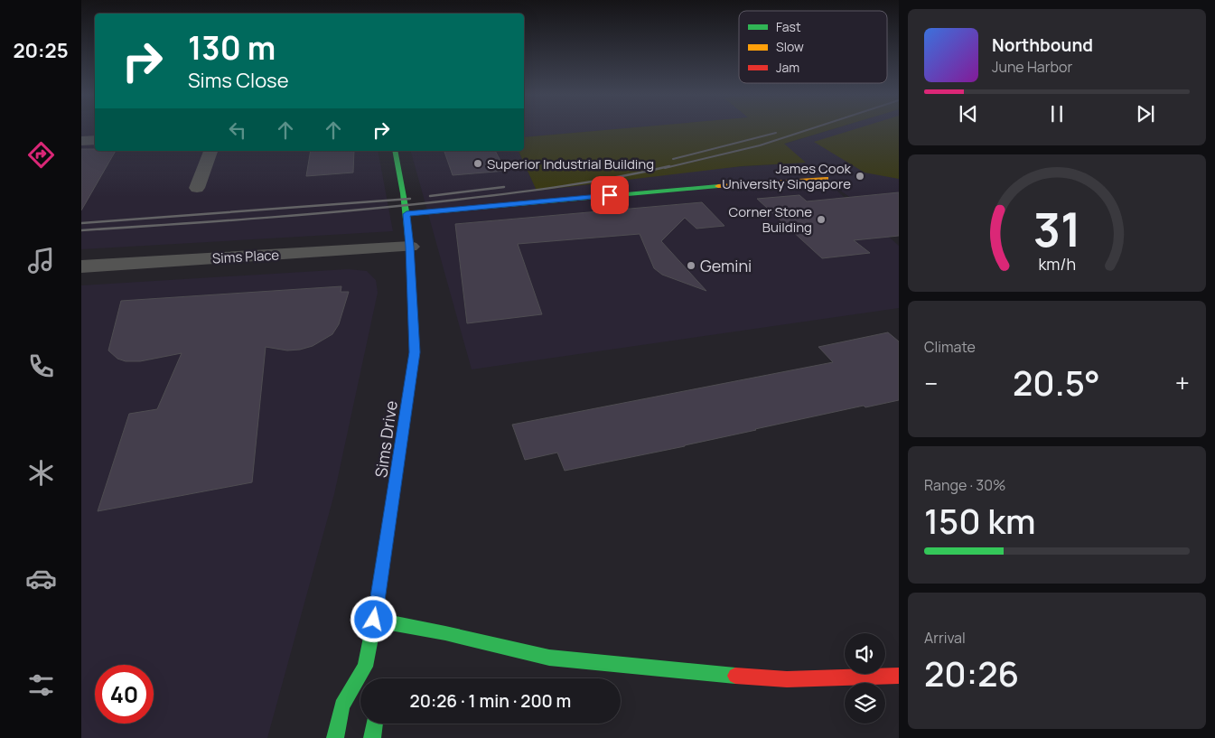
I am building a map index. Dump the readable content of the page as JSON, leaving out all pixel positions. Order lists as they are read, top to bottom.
{
  "streets": {
    "street": ["Sims Place", "Sims Drive"]
  },
  "crossings": [
    ["Sims Place", "Sims Drive"]
  ],
  "places": [
    "Superior Industrial Building",
    "James Cook University Singapore",
    "Corner Stone Building",
    "Gemini"
  ],
  "legend": ["Fast", "Slow", "Jam"],
  "page": {
    "tabs": "20:25",
    "turn": ["130 m", "Sims Close"],
    "song": ["Northbound", "June Harbor"],
    "tile": [
      "Climate",
      ["Range · 30%", "150 km"],
      ["Arrival", "20:26"]
    ],
    "heat": ["−", "20.5°", "+"],
    "limit": "40",
    "trip": "20:26 · 1 min · 200 m",
    "gauge": ["31", "km/h"]
  }
}
